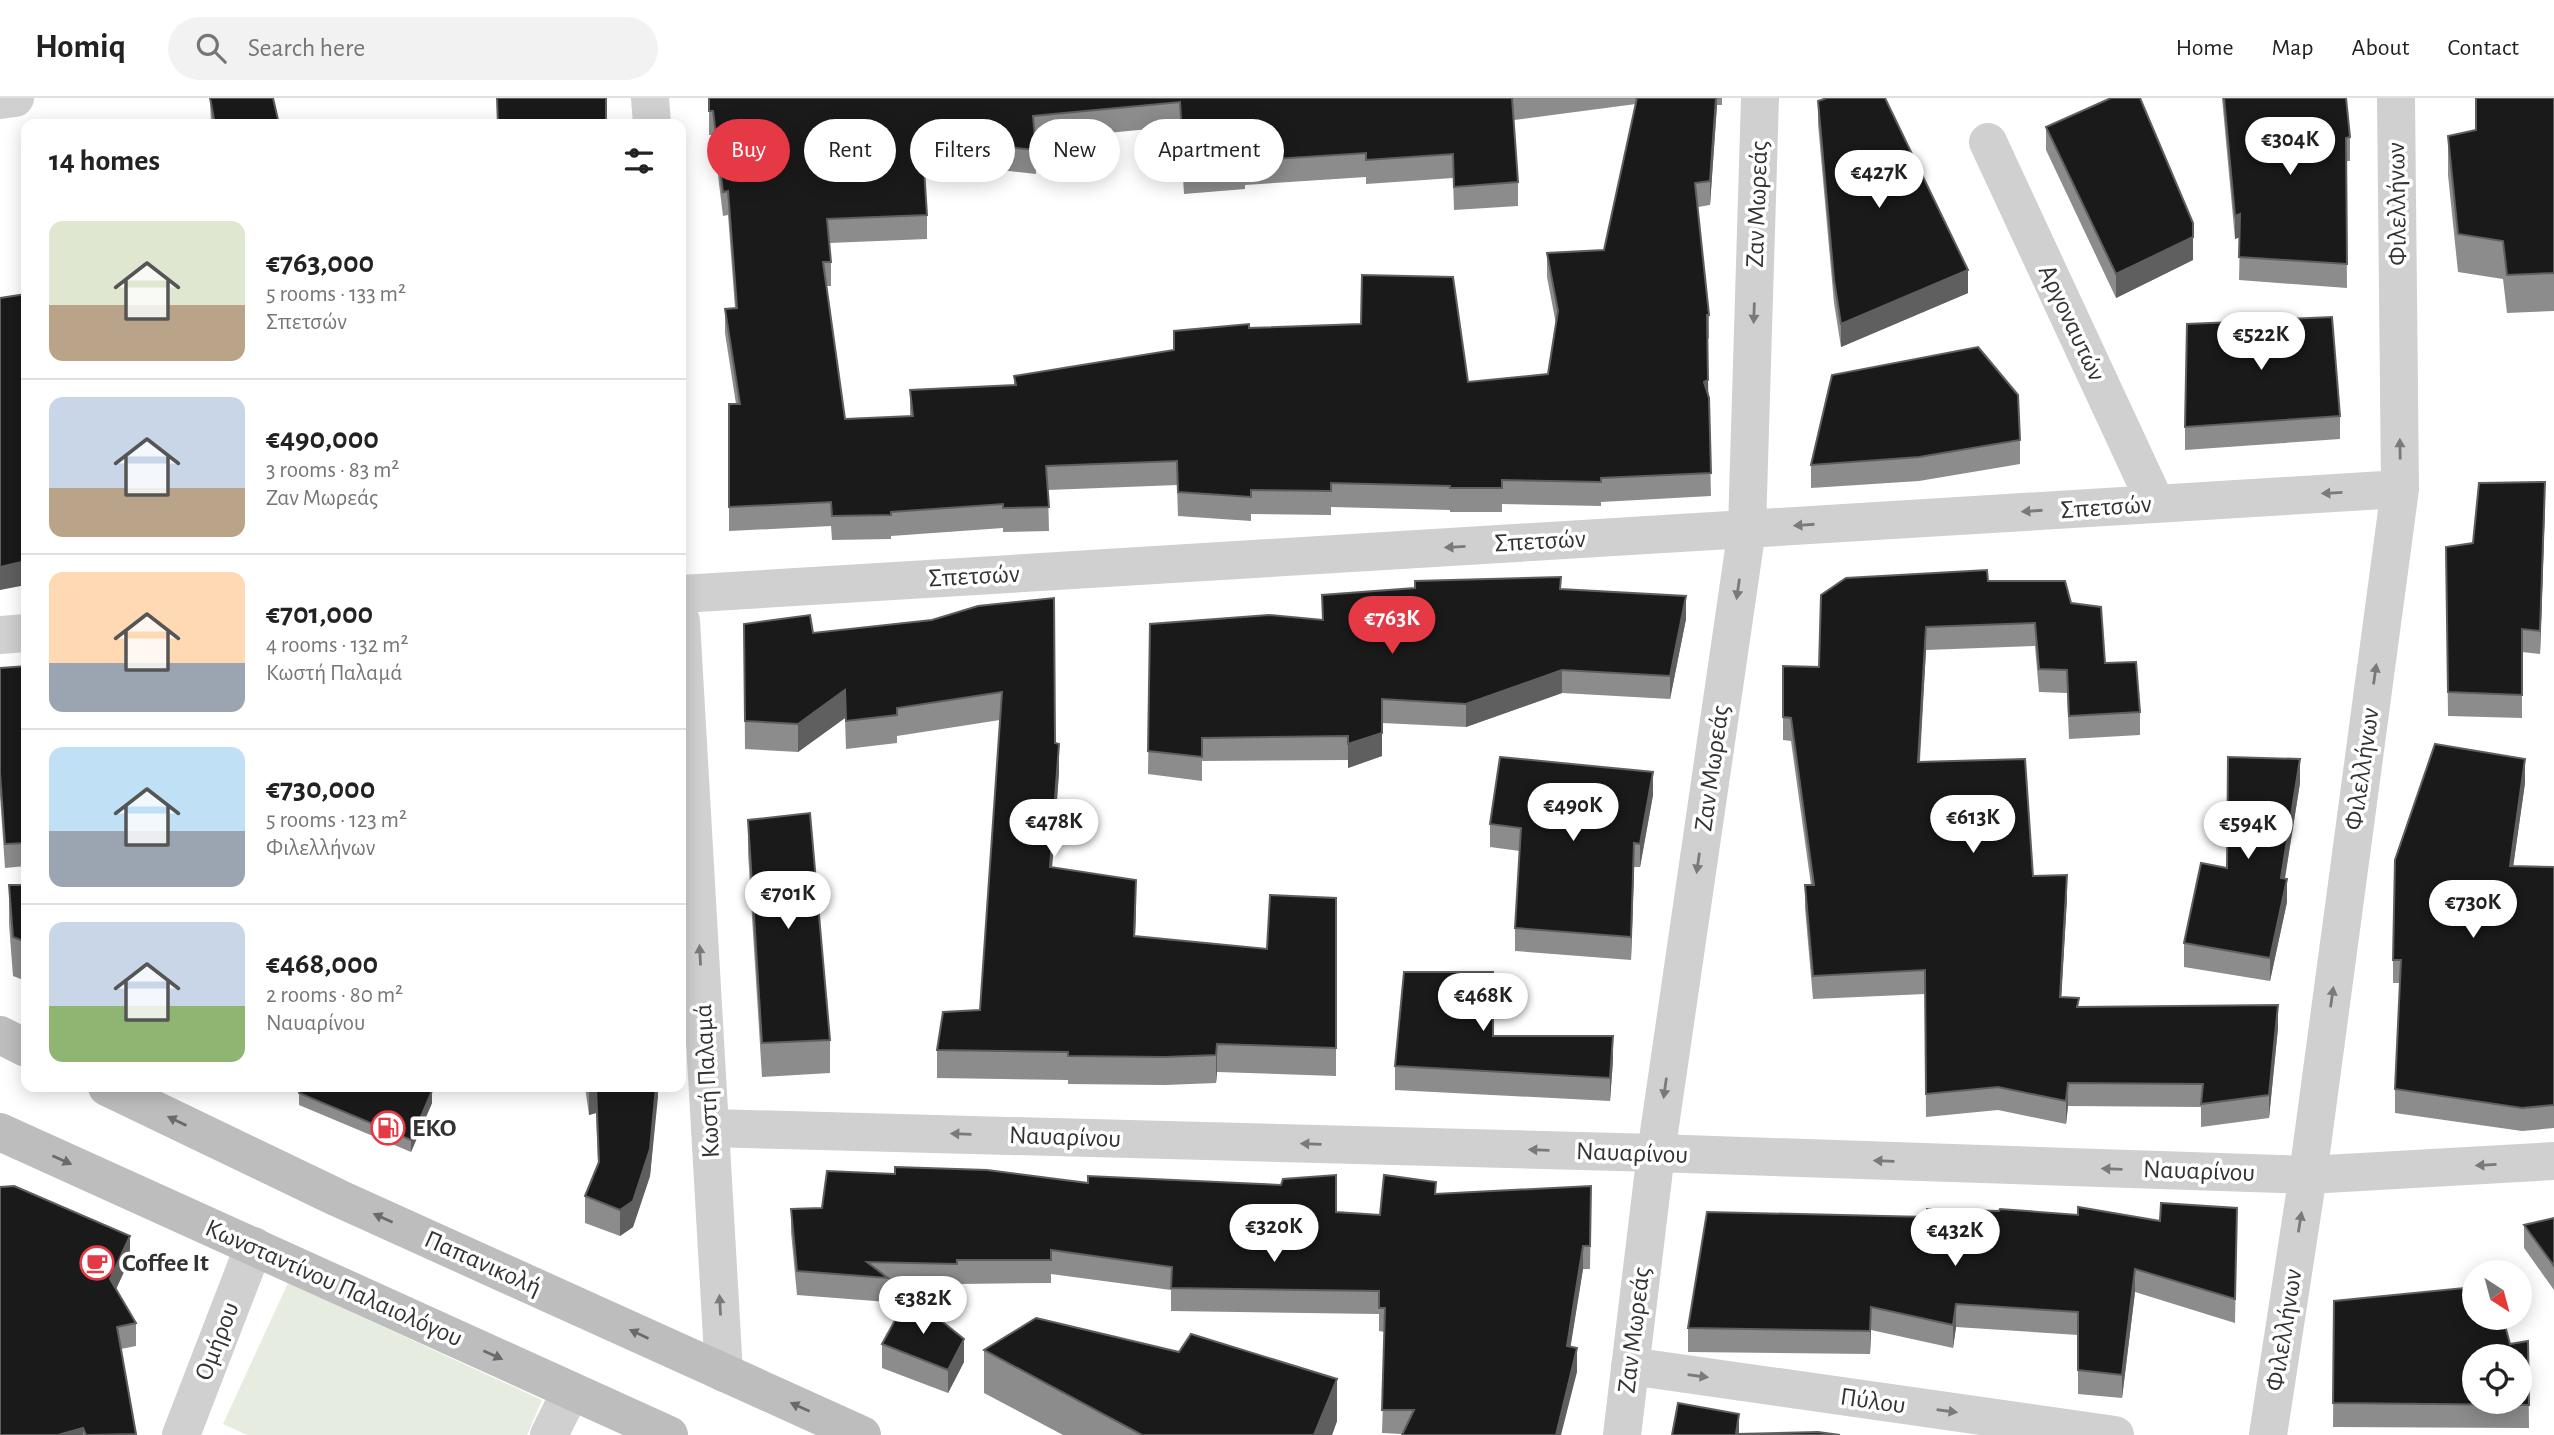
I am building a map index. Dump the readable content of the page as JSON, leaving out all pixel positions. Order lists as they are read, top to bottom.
{
  "streets": {
    "main road": ["Παπανικολή", "Κωνσταντίνου Παλαιολόγου"],
    "street": [
      "Ζαν Μωρεάς",
      "Φιλελλήνων",
      "Αργοναυτών",
      "Σπετσών",
      "Κωστή Παλαμά",
      "Ναυαρίνου",
      "Ομήρου",
      "Πύλου"
    ]
  },
  "crossings": [
    ["Ζαν Μωρεάς", "Σπετσών"],
    ["Ζαν Μωρεάς", "Ναυαρίνου"],
    ["Ζαν Μωρεάς", "Πύλου"],
    ["Φιλελλήνων", "Σπετσών"],
    ["Φιλελλήνων", "Ναυαρίνου"],
    ["Αργοναυτών", "Σπετσών"],
    ["Κωστή Παλαμά", "Ναυαρίνου"],
    ["Κωστή Παλαμά", "Παπανικολή"],
    ["Κωνσταντίνου Παλαιολόγου", "Ομήρου"]
  ],
  "one_way": [
    "Ζαν Μωρεάς",
    "Φιλελλήνων",
    "Σπετσών",
    "Κωστή Παλαμά",
    "Ναυαρίνου",
    "Παπανικολή",
    "Κωνσταντίνου Παλαιολόγου",
    "Πύλου"
  ],
  "places": {
    "fuel station": ["EKO"],
    "cafe": ["Coffee It"]
  },
  "north": "bottom right",
  "page": {
    "header": "Homiq",
    "search": "Search here",
    "nav": [
      "Home",
      "Map",
      "About",
      "Contact"
    ],
    "price": [
      "€304K",
      "€427K",
      "€522K",
      "€763K",
      "€490K",
      "€613K",
      "€478K",
      "€594K",
      "€701K",
      "€730K",
      "€468K",
      "€320K",
      "€432K",
      "€382K"
    ],
    "chip": [
      "Buy",
      "Rent",
      "Filters",
      "New",
      "Apartment"
    ],
    "heading": "14 homes",
    "list": [
      {
        "name": "€763,000",
        "note": "5 rooms · 133 m² · Σπετσών"
      },
      {
        "name": "€490,000",
        "note": "3 rooms · 83 m² · Ζαν Μωρεάς"
      },
      {
        "name": "€701,000",
        "note": "4 rooms · 132 m² · Κωστή Παλαμά"
      },
      {
        "name": "€730,000",
        "note": "5 rooms · 123 m² · Φιλελλήνων"
      },
      {
        "name": "€468,000",
        "note": "2 rooms · 80 m² · Ναυαρίνου"
      }
    ]
  }
}
